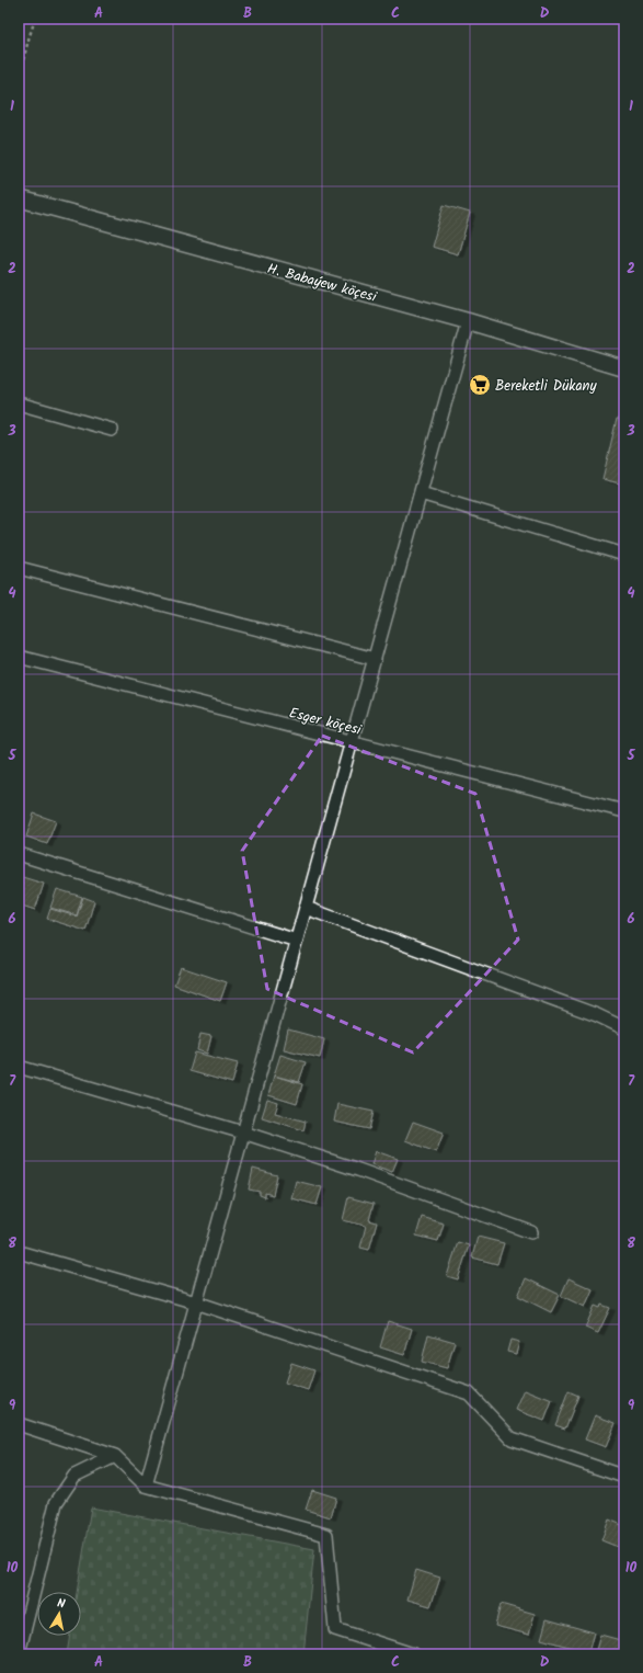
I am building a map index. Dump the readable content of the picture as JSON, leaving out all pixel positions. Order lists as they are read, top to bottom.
{
  "streets": {
    "street": ["H. Babaýew köçesi", "Esger köçesi"]
  },
  "places": {
    "supermarket": ["Bereketli Dükany"]
  },
  "north": "top",
  "grid": {
    "columns": [
      "A",
      "B",
      "C",
      "D"
    ],
    "rows": [
      "1",
      "2",
      "3",
      "4",
      "5",
      "6",
      "7",
      "8",
      "9",
      "10"
    ]
  }
}
